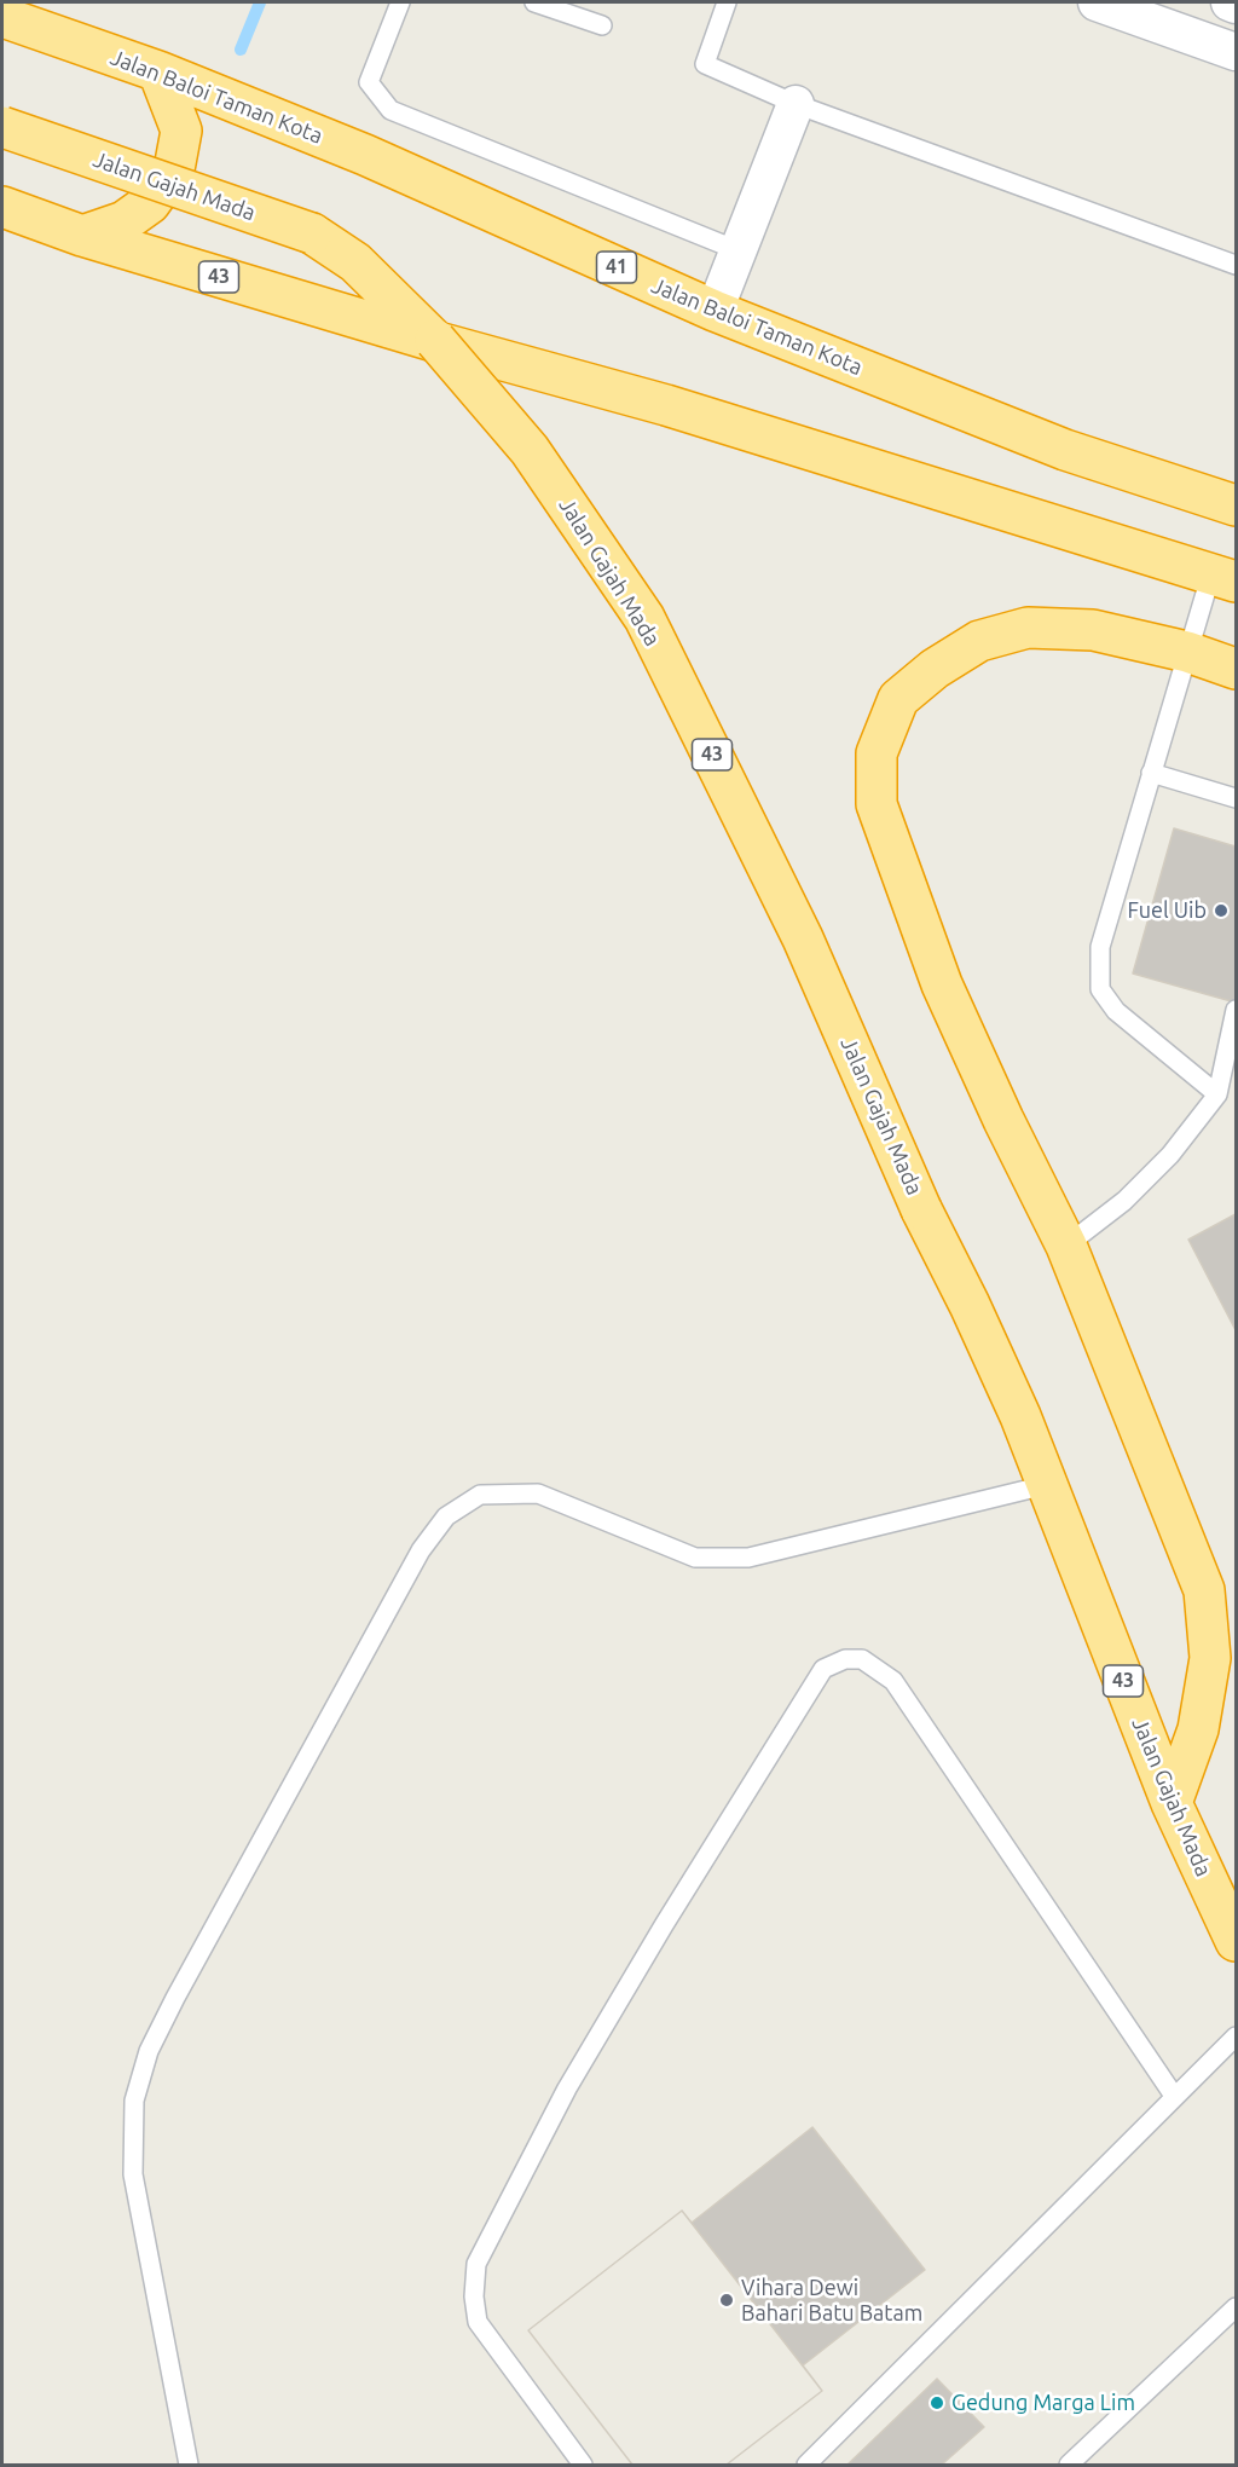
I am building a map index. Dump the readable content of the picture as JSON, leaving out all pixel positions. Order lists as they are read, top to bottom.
{
  "streets": {
    "highway": [
      "Jalan Baloi Taman Kota",
      "Jalan Gajah Mada",
      "41",
      "43"
    ]
  },
  "places": ["Fuel Uib", "Vihara Dewi Bahari Batu Batam", "Gedung Marga Lim"]
}
